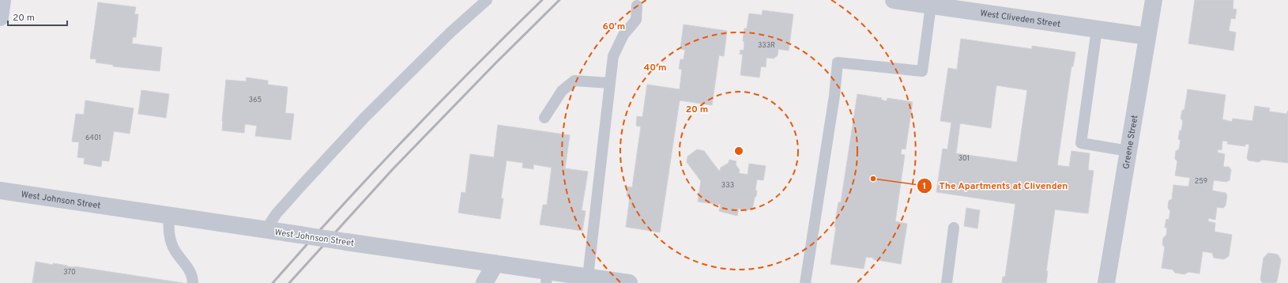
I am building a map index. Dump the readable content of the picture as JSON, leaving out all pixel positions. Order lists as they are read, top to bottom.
{
  "streets": {
    "street": ["West Cliveden Street", "Greene Street", "West Johnson Street"]
  },
  "crossings": [
    ["West Cliveden Street", "Greene Street"]
  ],
  "places": ["The Apartments at Clivenden"],
  "house_numbers": [
    "333R",
    "365",
    "6401",
    "301",
    "259",
    "333",
    "370"
  ],
  "scale_bar": "20 m",
  "rings": ["60 m", "40 m", "20 m"]
}
